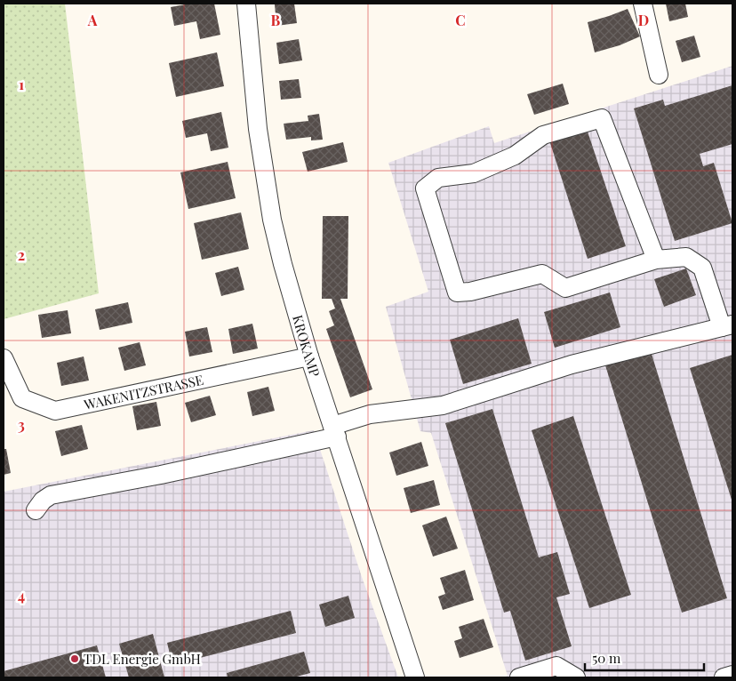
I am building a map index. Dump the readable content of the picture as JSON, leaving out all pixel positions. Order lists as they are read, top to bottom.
{
  "streets": {
    "street": ["KROKAMP", "WAKENITZSTRASSE"]
  },
  "crossings": [
    ["KROKAMP", "WAKENITZSTRASSE"]
  ],
  "places": ["TDL Energie GmbH"],
  "scale_bar": "50 m",
  "grid": {
    "columns": [
      "A",
      "B",
      "C",
      "D"
    ],
    "rows": [
      "1",
      "2",
      "3",
      "4"
    ]
  }
}
